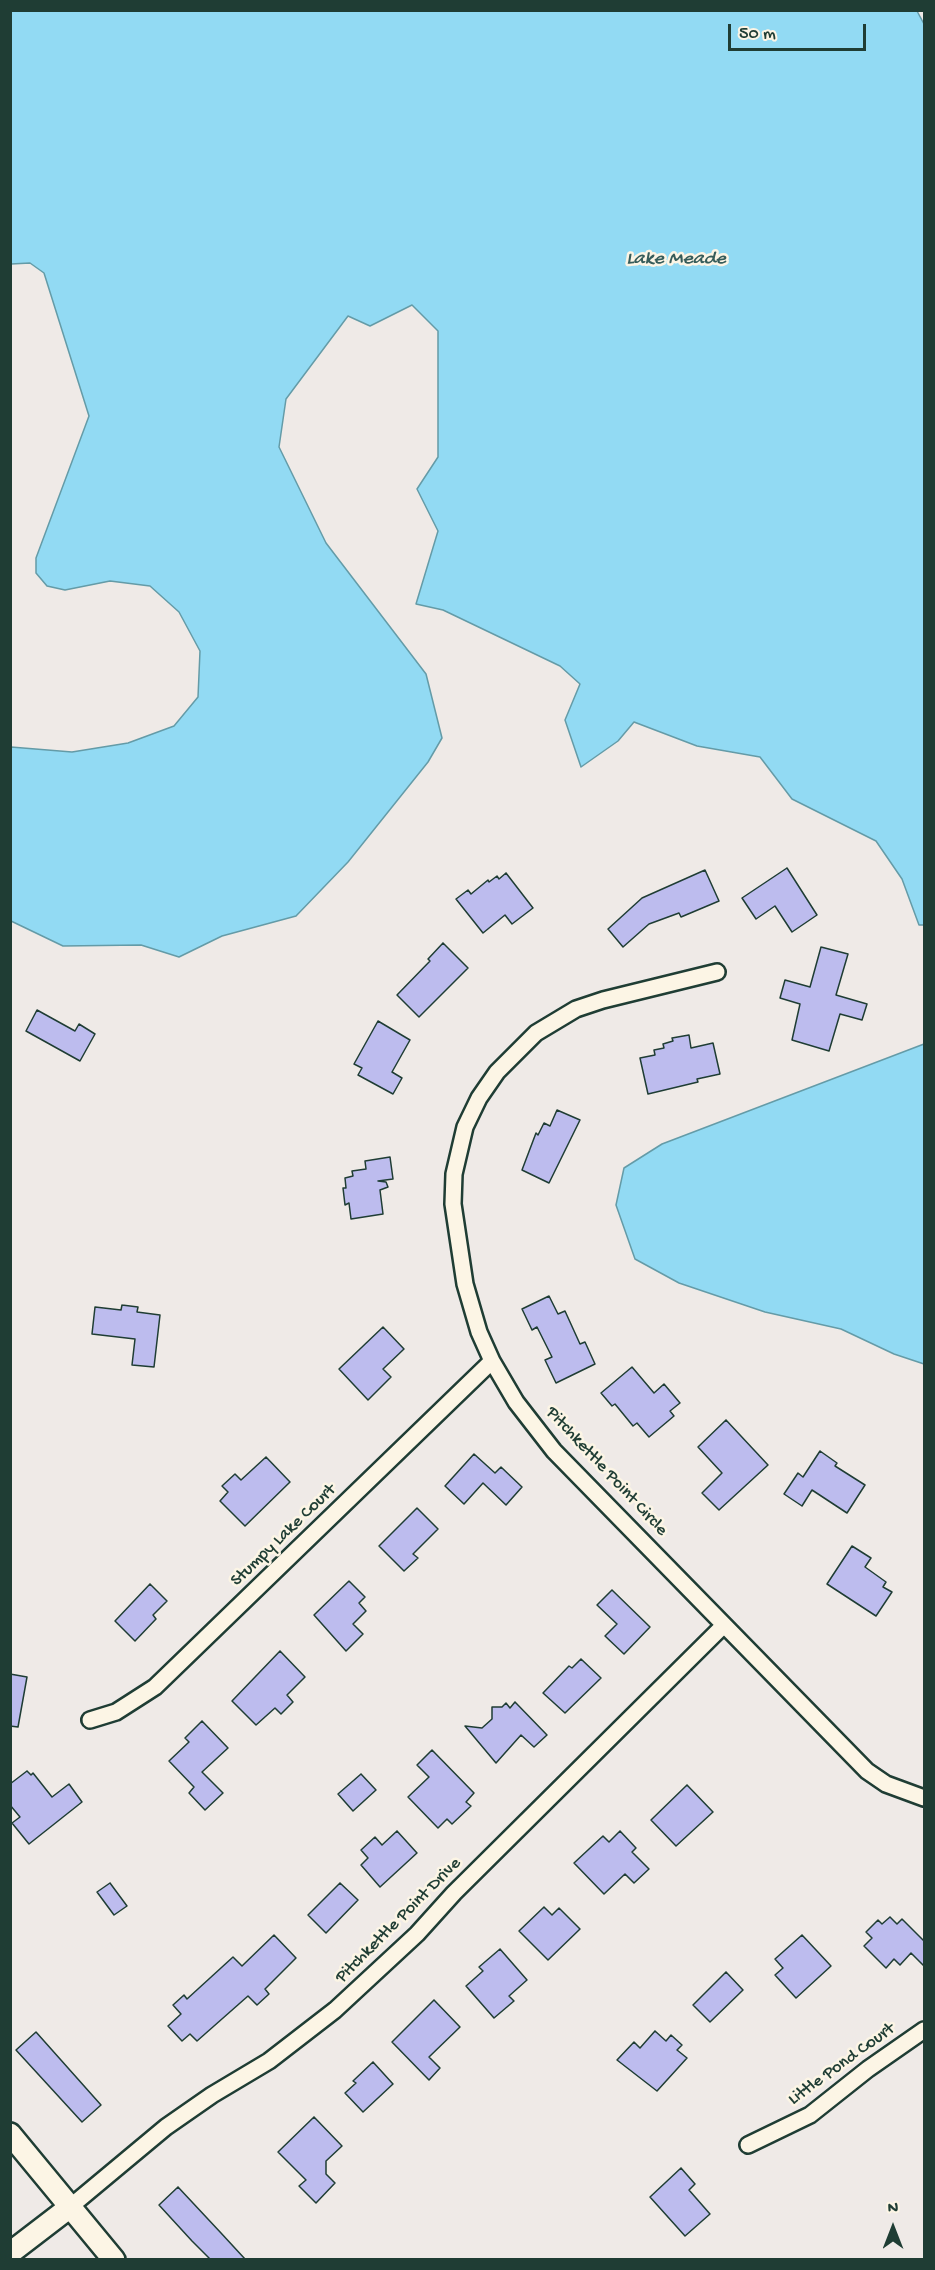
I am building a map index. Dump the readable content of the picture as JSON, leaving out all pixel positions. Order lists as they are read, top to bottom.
{
  "streets": {
    "street": [
      "Pitchkettle Point Circle",
      "Stumpy Lake Court",
      "Pitchkettle Point Drive",
      "Little Pond Court"
    ]
  },
  "crossings": [
    ["Pitchkettle Point Circle", "Stumpy Lake Court"],
    ["Pitchkettle Point Circle", "Pitchkettle Point Drive"]
  ],
  "water": ["Lake Meade"],
  "scale_bar": "50 m",
  "north": "top"
}
